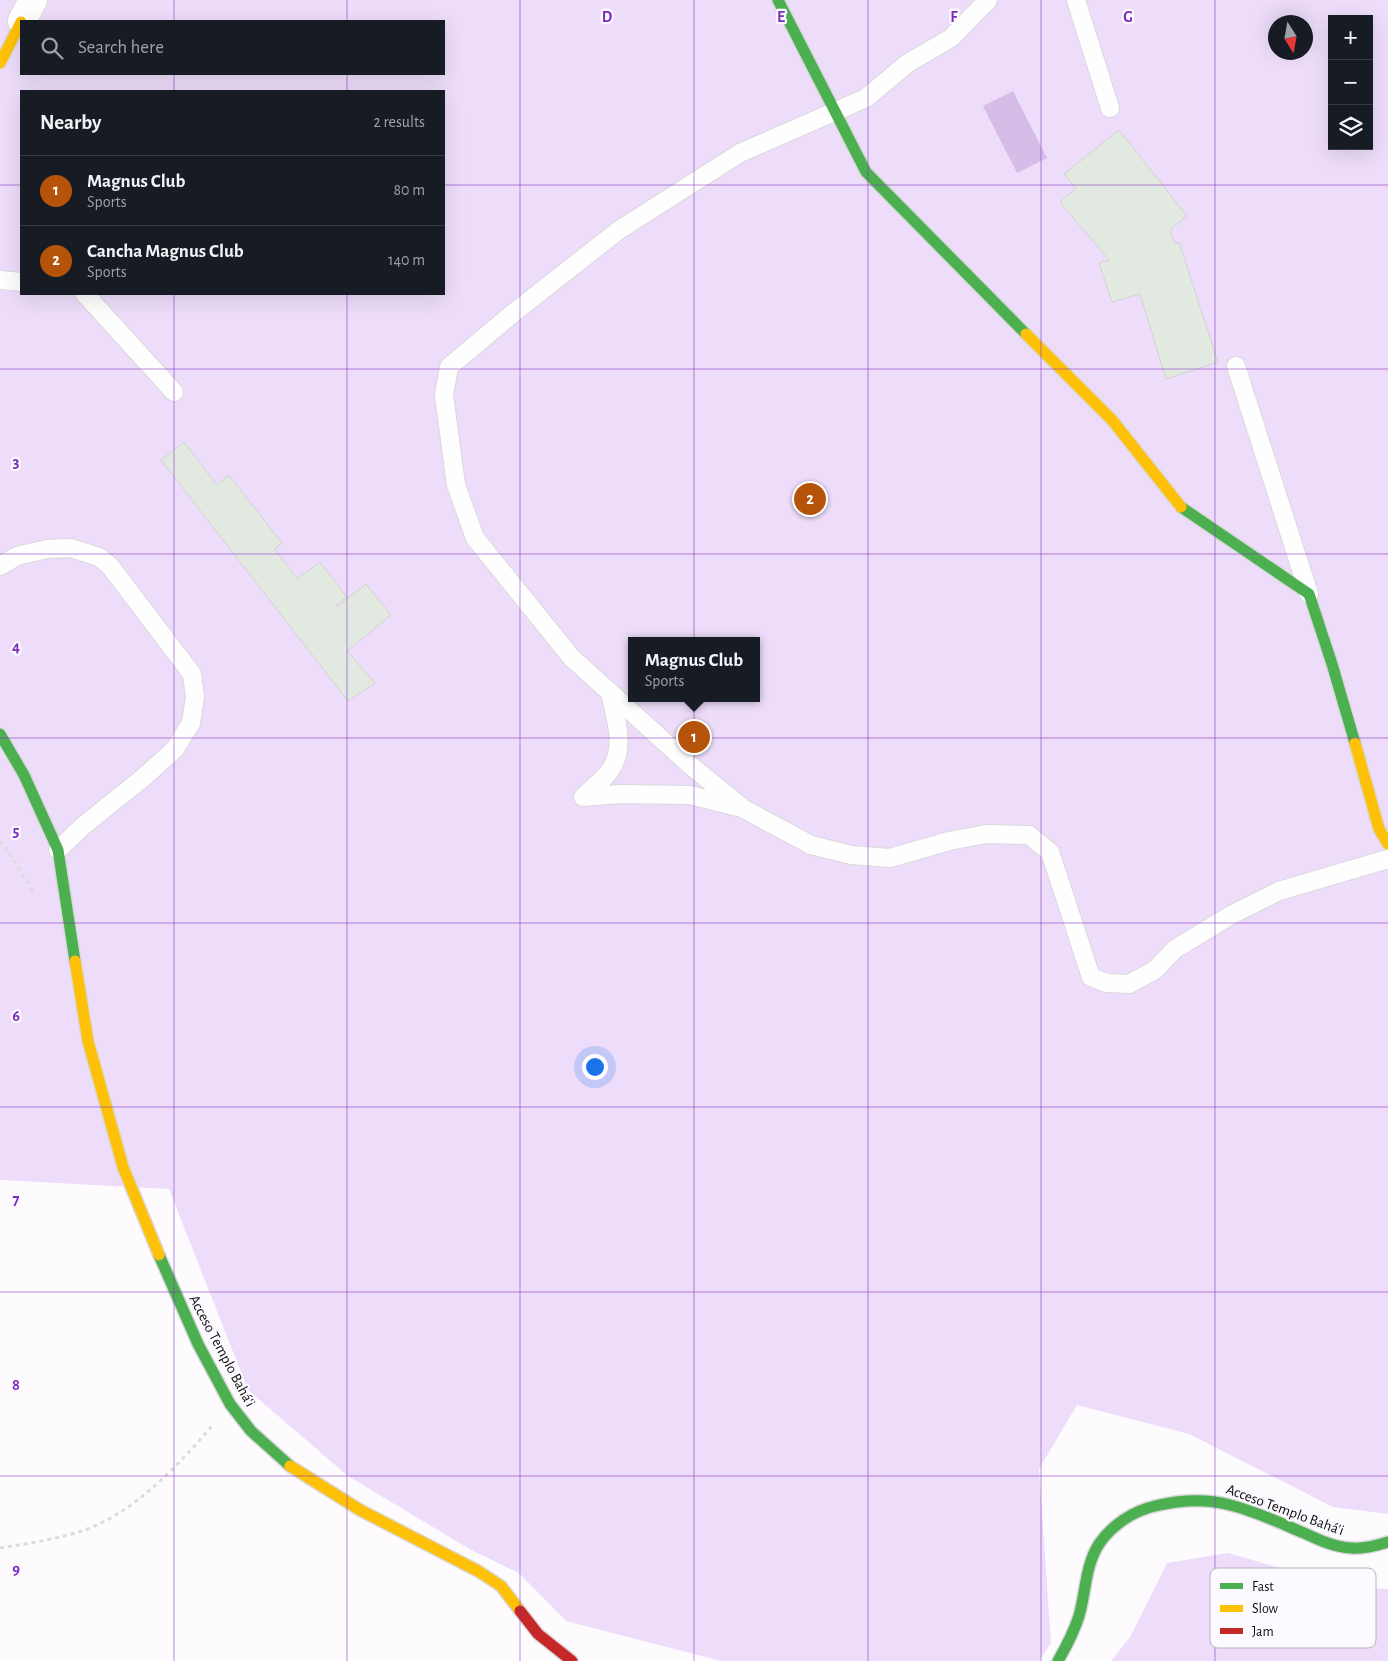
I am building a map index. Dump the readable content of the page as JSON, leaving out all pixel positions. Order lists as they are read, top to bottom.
{
  "streets": {
    "street": ["Acceso Templo Bahá'i"]
  },
  "legend": ["Fast", "Slow", "Jam"],
  "north": "bottom",
  "page": {
    "map_buttons": ["+", "−"],
    "search": "Search here",
    "heading": ["Nearby", "2 results"],
    "list": [
      {
        "mark": "1",
        "name": "Magnus Club",
        "note": "Sports",
        "value": "80 m"
      },
      {
        "mark": "2",
        "name": "Cancha Magnus Club",
        "note": "Sports",
        "value": "140 m"
      }
    ],
    "pins": ["2", "1"],
    "popup": ["Magnus Club", "Sports"]
  },
  "grid": {
    "columns": [
      "D",
      "E",
      "F",
      "G"
    ],
    "rows": [
      "3",
      "4",
      "5",
      "6",
      "7",
      "8",
      "9"
    ]
  }
}
